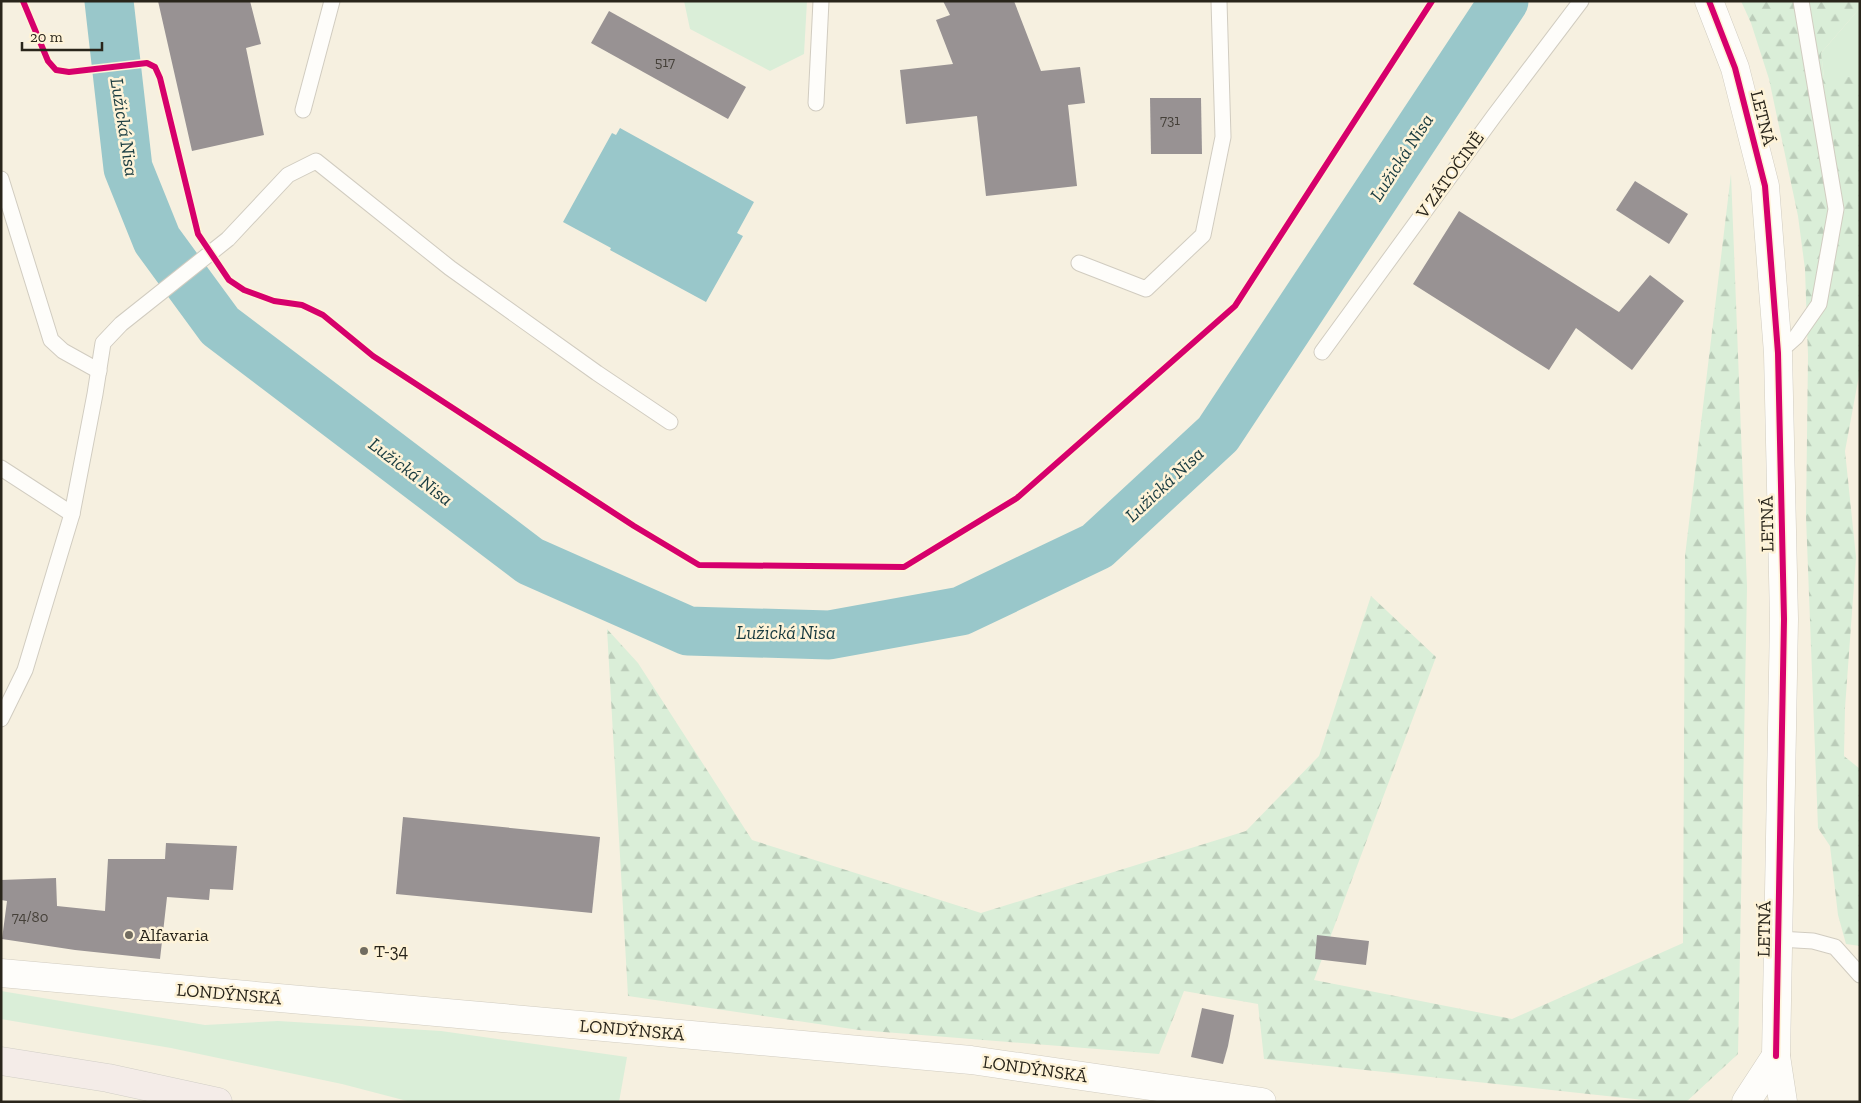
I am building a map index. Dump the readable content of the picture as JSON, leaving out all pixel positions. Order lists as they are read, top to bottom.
{
  "streets": {
    "street": ["LETNÁ", "LONDÝNSKÁ"],
    "lane": ["V ZÁTOČINĚ"]
  },
  "water": ["Lužická Nisa"],
  "places": ["Alfavaria", "T-34"],
  "house_numbers": ["517", "731", "74/80"],
  "scale_bar": "20 m"
}
